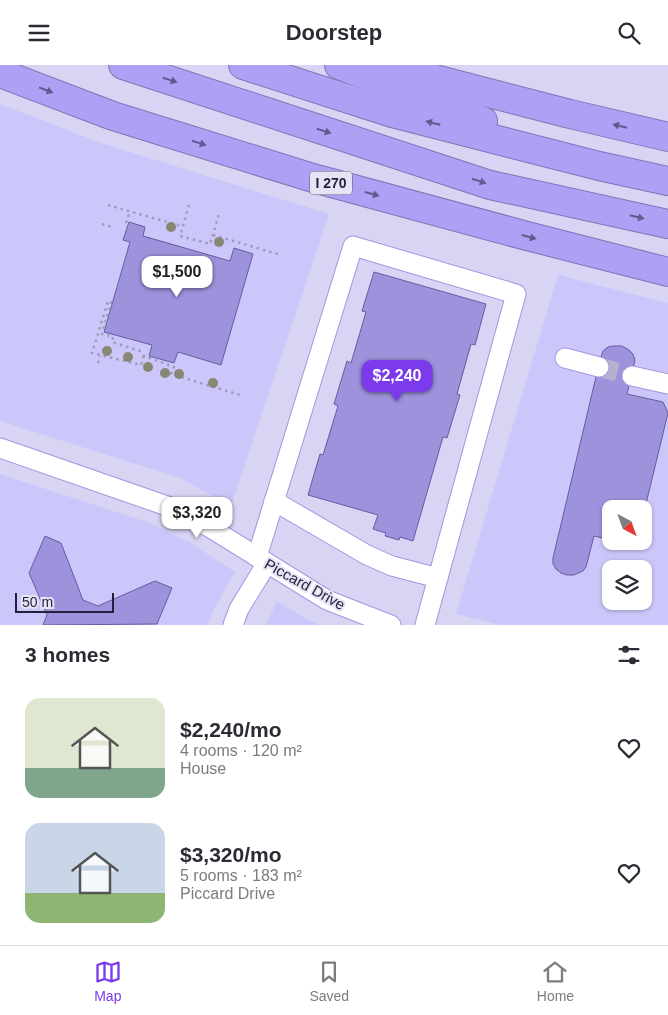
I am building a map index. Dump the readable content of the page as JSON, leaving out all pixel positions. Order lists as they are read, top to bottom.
{
  "streets": {
    "highway": ["I 270"],
    "street": ["Piccard Drive"]
  },
  "scale_bar": "50 m",
  "north": "bottom right",
  "page": {
    "header": "Doorstep",
    "price": ["$1,500", "$2,240", "$3,320"],
    "scale": "50 m",
    "heading": "3 homes",
    "list": [
      {
        "name": "$2,240/mo",
        "note": "4 rooms · 120 m² · House"
      },
      {
        "name": "$3,320/mo",
        "note": "5 rooms · 183 m² · Piccard Drive"
      }
    ],
    "tabs": ["Map", "Saved", "Home"]
  }
}
